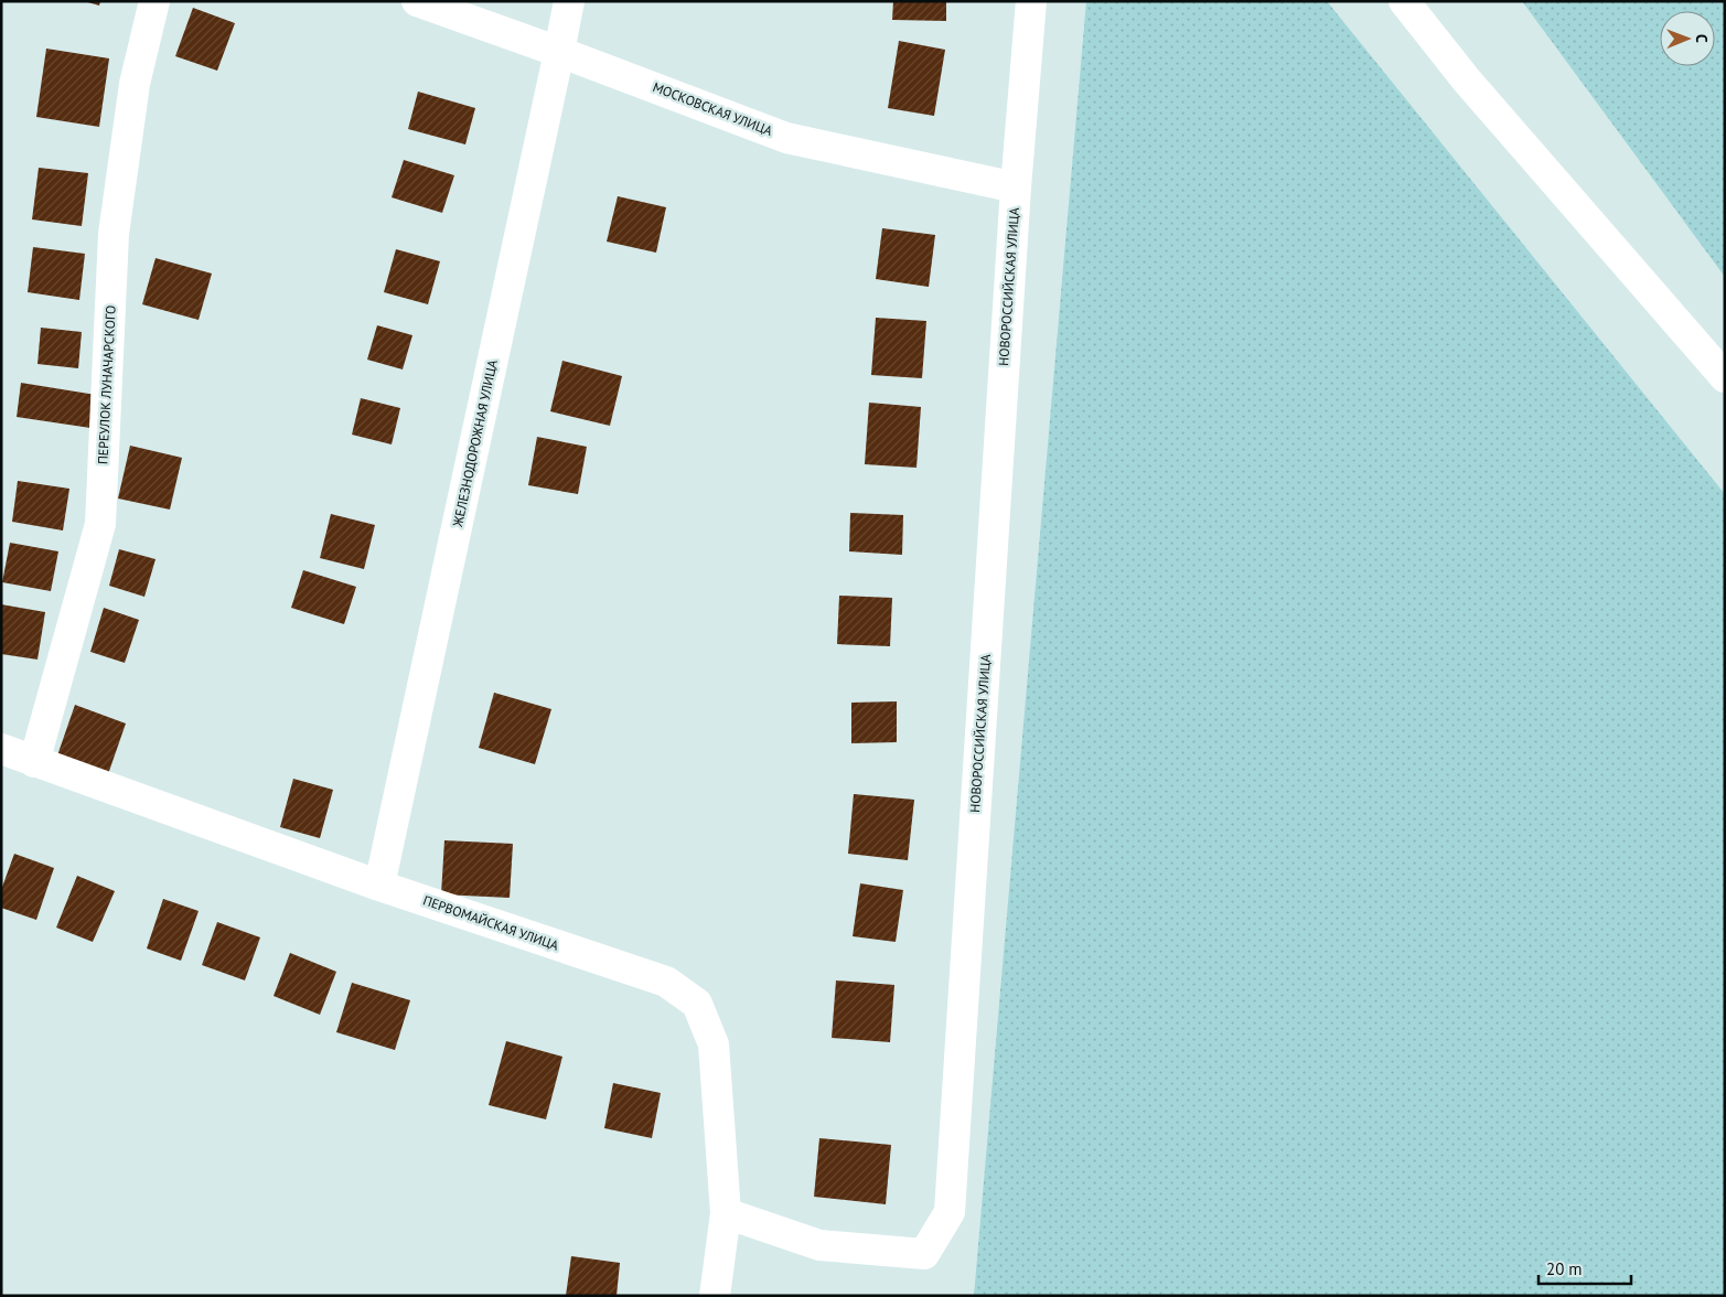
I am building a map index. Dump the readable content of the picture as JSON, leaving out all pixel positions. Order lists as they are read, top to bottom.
{
  "streets": {
    "street": [
      "МОСКОВСКАЯ УЛИЦА",
      "НОВОРОССИЙСКАЯ УЛИЦА",
      "ПЕРЕУЛОК ЛУНАЧАРСКОГО",
      "ЖЕЛЕЗНОДОРОЖНАЯ УЛИЦА",
      "ПЕРВОМАЙСКАЯ УЛИЦА"
    ]
  },
  "crossings": [
    ["МОСКОВСКАЯ УЛИЦА", "НОВОРОССИЙСКАЯ УЛИЦА"],
    ["МОСКОВСКАЯ УЛИЦА", "ЖЕЛЕЗНОДОРОЖНАЯ УЛИЦА"],
    ["НОВОРОССИЙСКАЯ УЛИЦА", "ПЕРВОМАЙСКАЯ УЛИЦА"],
    ["ПЕРЕУЛОК ЛУНАЧАРСКОГО", "ПЕРВОМАЙСКАЯ УЛИЦА"],
    ["ЖЕЛЕЗНОДОРОЖНАЯ УЛИЦА", "ПЕРВОМАЙСКАЯ УЛИЦА"]
  ],
  "scale_bar": "20 m",
  "north": "right"
}
